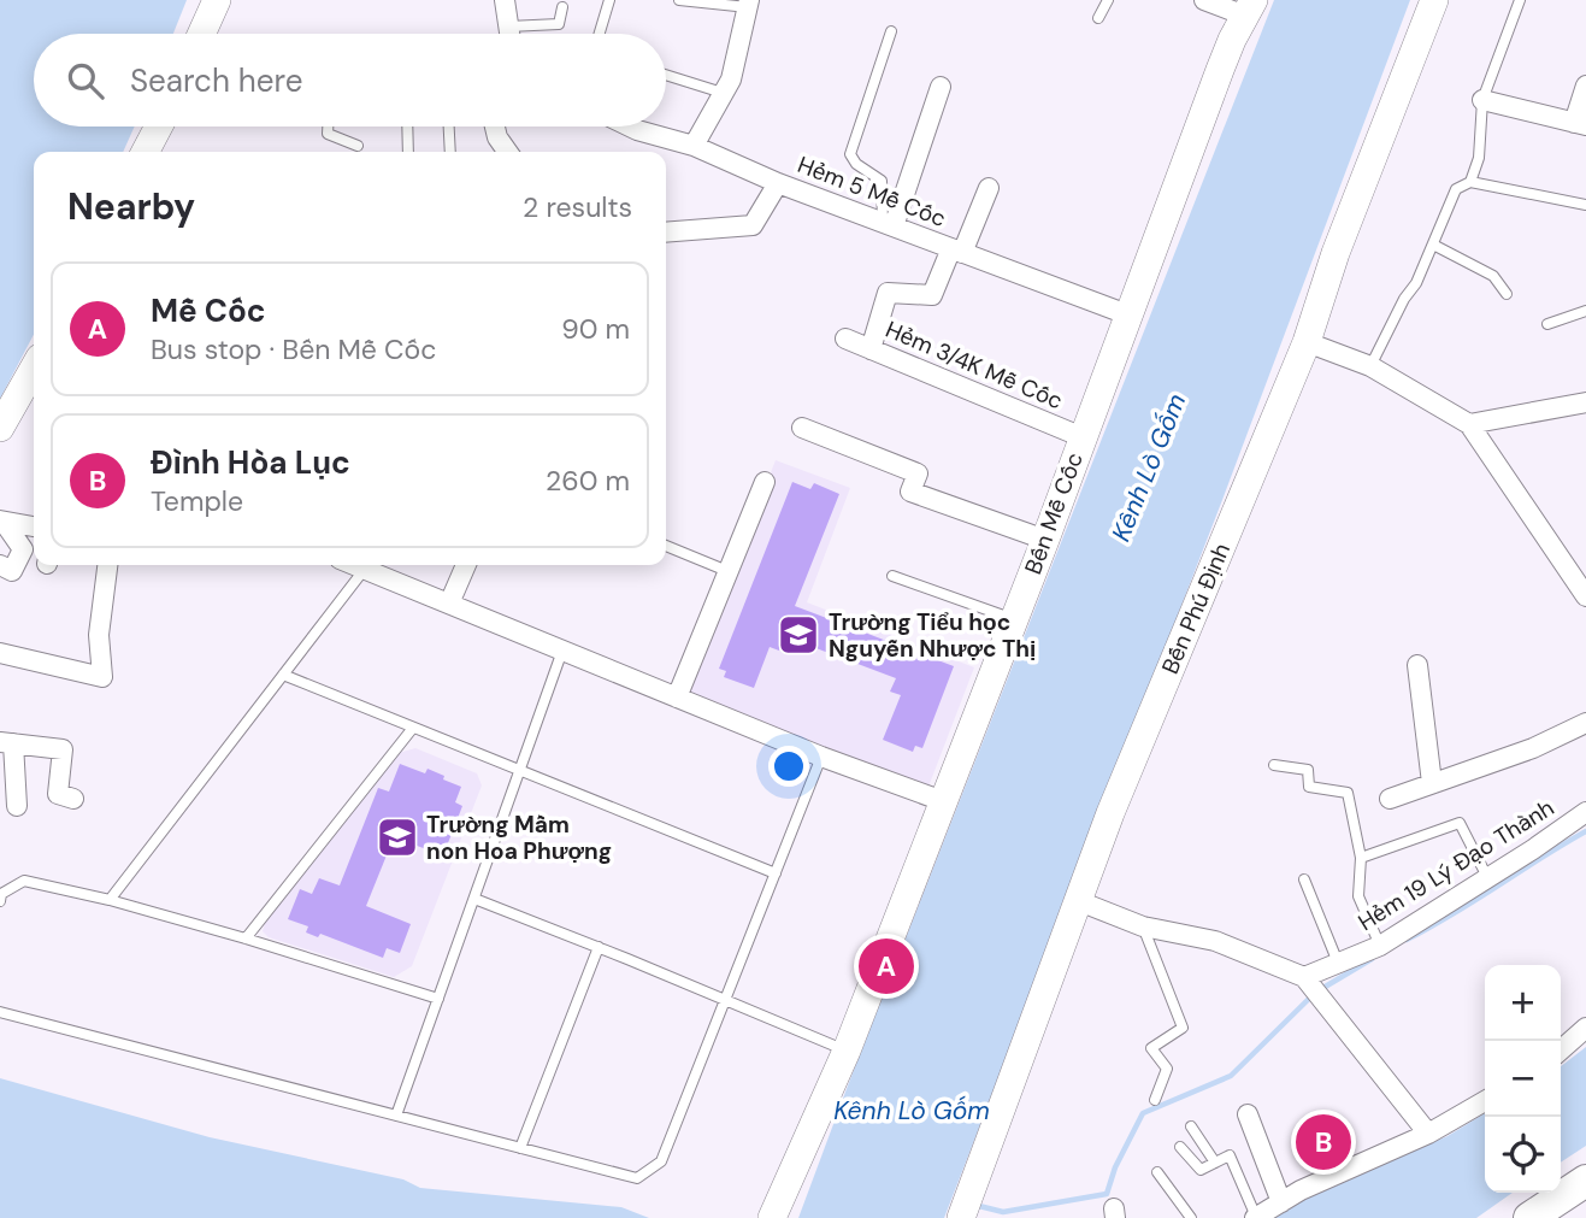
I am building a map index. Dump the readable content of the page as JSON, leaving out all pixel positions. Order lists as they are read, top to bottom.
{
  "streets": {
    "street": [
      "Hẻm 5 Mễ Cốc",
      "Hẻm 3/4K Mễ Cốc",
      "Bến Mễ Cốc",
      "Bến Phú Định",
      "Hẻm 19 Lý Đạo Thành"
    ]
  },
  "crossings": [
    ["Hẻm 5 Mễ Cốc", "Bến Mễ Cốc"],
    ["Hẻm 3/4K Mễ Cốc", "Bến Mễ Cốc"]
  ],
  "water": ["Kênh Lò Gốm"],
  "places": {
    "school or university": ["Trường Tiểu học Nguyễn Nhược Thị", "Trường Mầm non Hoa Phượng"]
  },
  "page": {
    "search": "Search here",
    "heading": ["Nearby", "2 results"],
    "list": [
      {
        "mark": "A",
        "name": "Mễ Cốc",
        "note": "Bus stop · Bến Mễ Cốc",
        "value": "90 m"
      },
      {
        "mark": "B",
        "name": "Đình Hòa Lục",
        "note": "Temple",
        "value": "260 m"
      }
    ],
    "pins": ["A", "B"],
    "map_buttons": ["+", "−"]
  }
}
